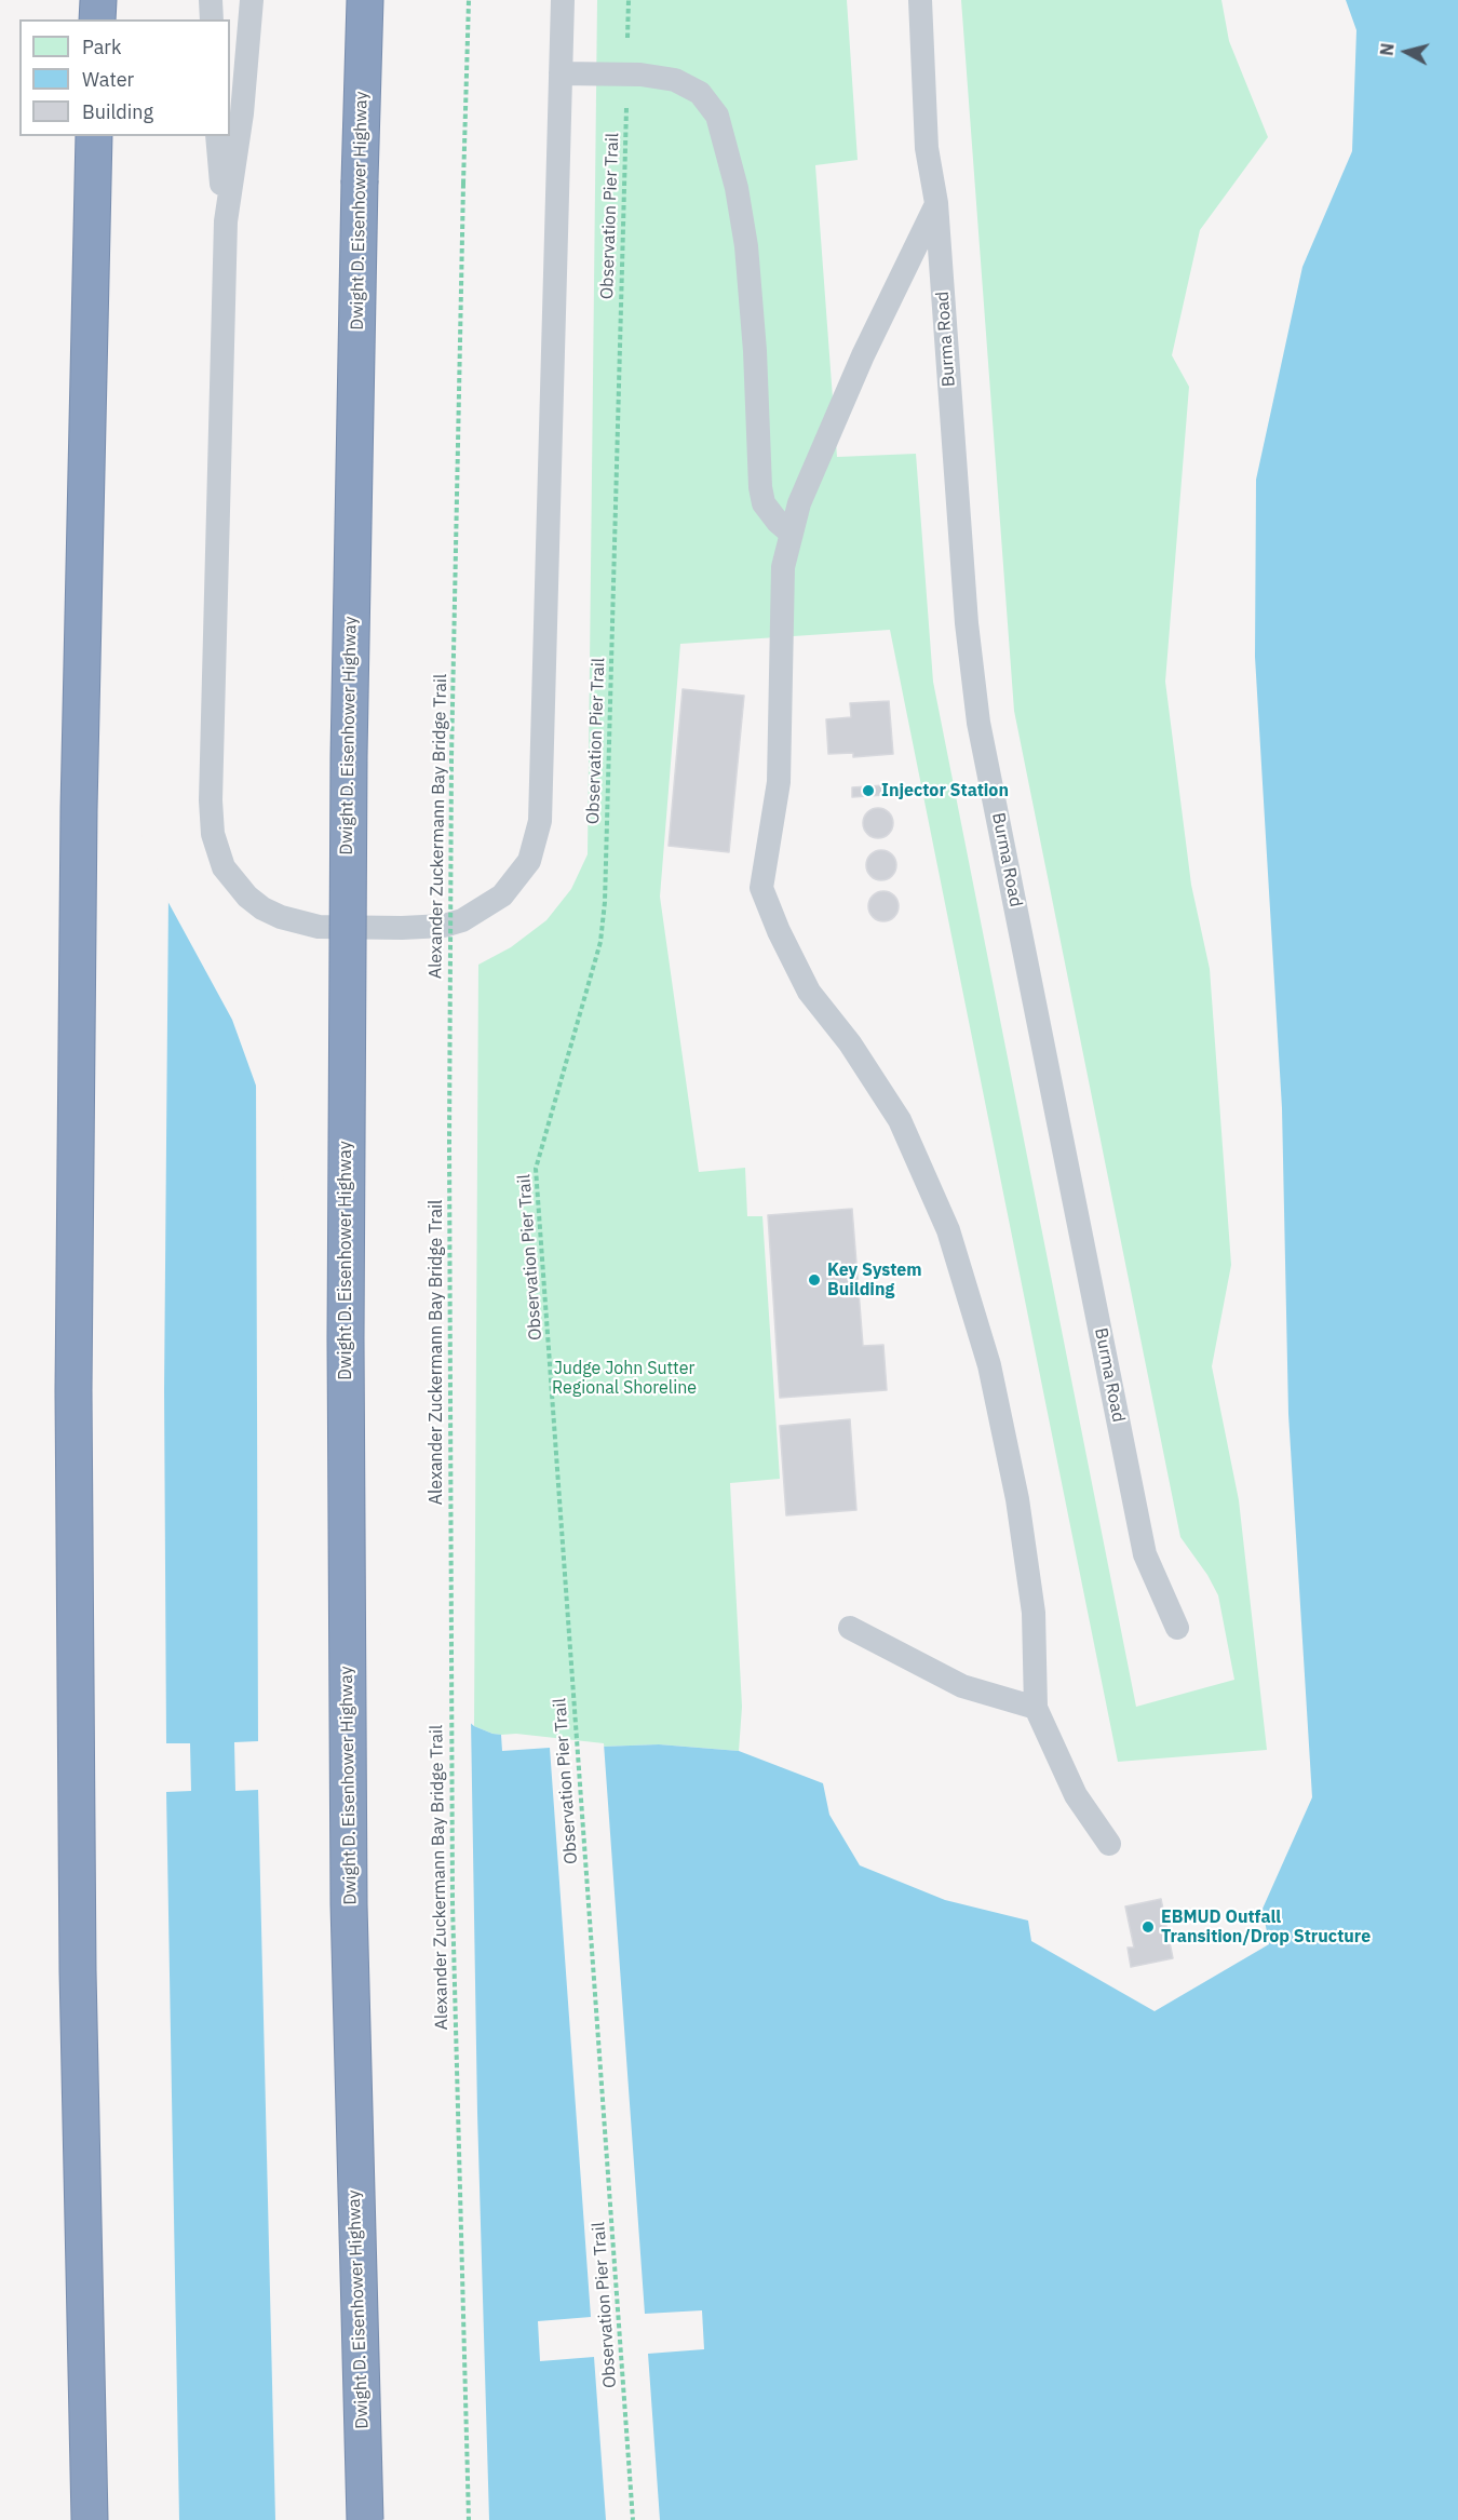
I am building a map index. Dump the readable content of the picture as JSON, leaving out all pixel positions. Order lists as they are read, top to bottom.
{
  "streets": {
    "highway": ["Dwight D. Eisenhower Highway"],
    "lane": ["Burma Road"],
    "path": ["Observation Pier Trail", "Alexander Zuckermann Bay Bridge Trail"]
  },
  "parks": ["Judge John Sutter Regional Shoreline"],
  "places": ["Injector Station", "Key System Building", "EBMUD Outfall Transition/Drop Structure"],
  "legend": ["Park", "Water", "Building"],
  "north": "left"
}
